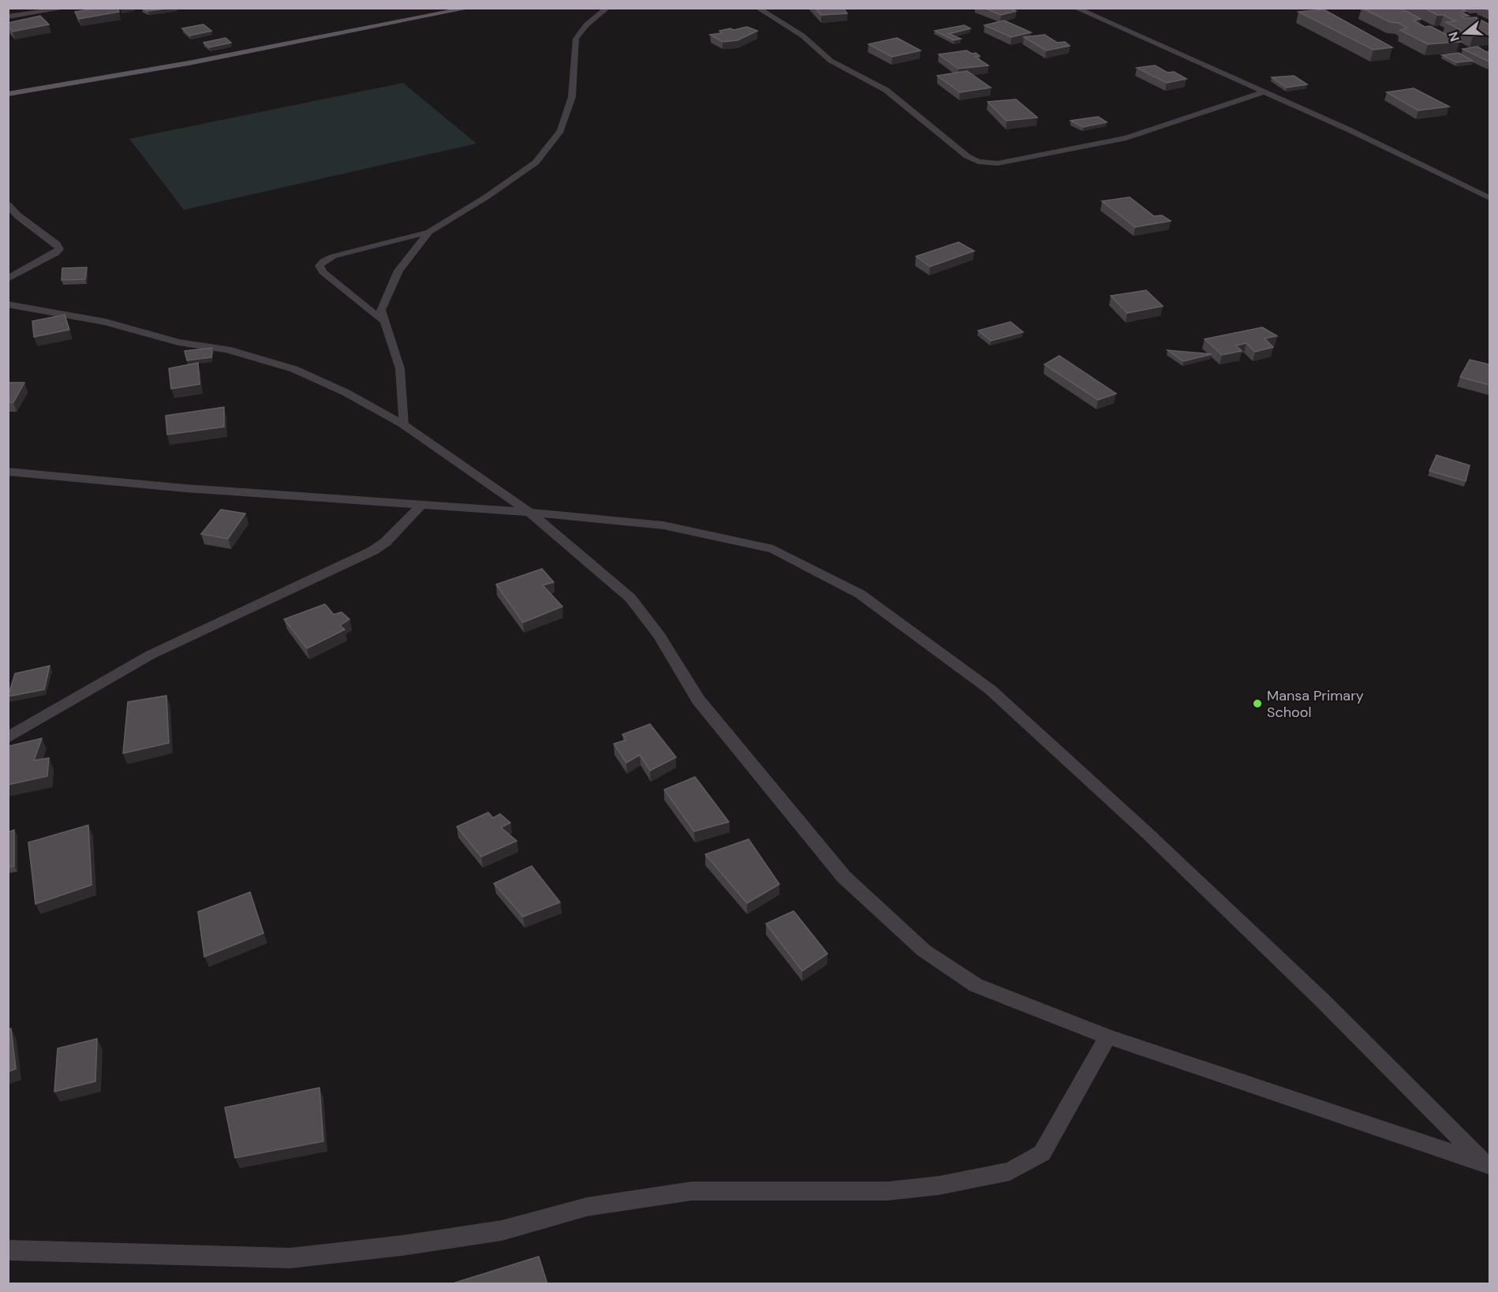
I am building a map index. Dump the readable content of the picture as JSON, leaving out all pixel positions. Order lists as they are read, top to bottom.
{
  "places": ["Mansa Primary School"],
  "north": "left"
}
